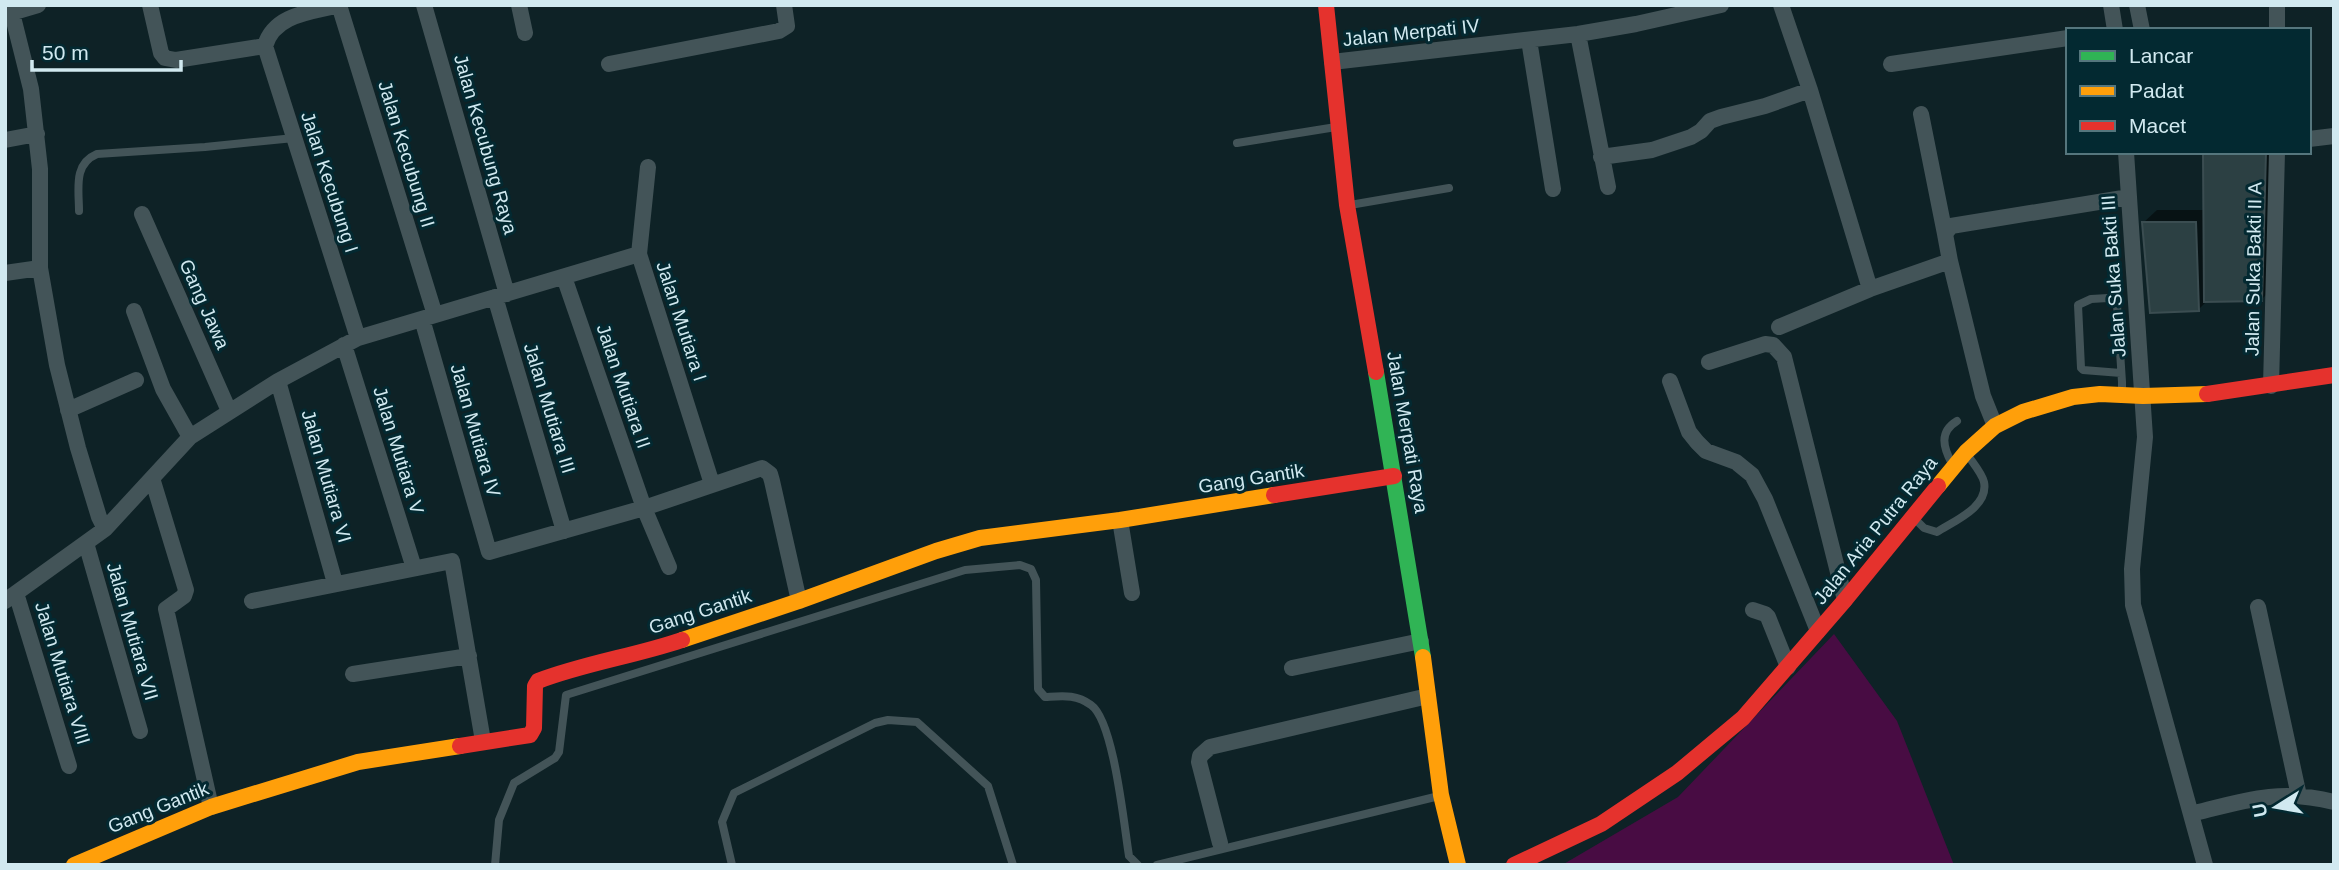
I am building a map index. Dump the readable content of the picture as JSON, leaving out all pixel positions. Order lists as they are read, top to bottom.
{
  "streets": {
    "main road": ["Jalan Merpati Raya", "Gang Gantik", "Jalan Aria Putra Raya"],
    "street": [
      "Jalan Merpati IV",
      "Jalan Kecubung Raya",
      "Jalan Kecubung II",
      "Jalan Kecubung I",
      "Jalan Suka Bakti II A",
      "Jalan Suka Bakti III",
      "Gang Jawa",
      "Jalan Mutiara I",
      "Jalan Mutiara II",
      "Jalan Mutiara III",
      "Jalan Mutiara IV",
      "Jalan Mutiara V",
      "Jalan Mutiara VI",
      "Jalan Mutiara VII",
      "Jalan Mutiara VIII"
    ]
  },
  "crossings": [
    ["Jalan Merpati IV", "Jalan Merpati Raya"],
    ["Jalan Kecubung Raya", "Jalan Mutiara III"],
    ["Jalan Kecubung II", "Jalan Mutiara IV"],
    ["Jalan Kecubung I", "Jalan Mutiara V"],
    ["Jalan Suka Bakti II A", "Jalan Aria Putra Raya"],
    ["Jalan Suka Bakti III", "Jalan Aria Putra Raya"],
    ["Jalan Mutiara III", "Jalan Mutiara IV"],
    ["Jalan Merpati Raya", "Gang Gantik"]
  ],
  "legend": ["Lancar", "Padat", "Macet"],
  "scale_bar": "50 m",
  "north": "left"
}
